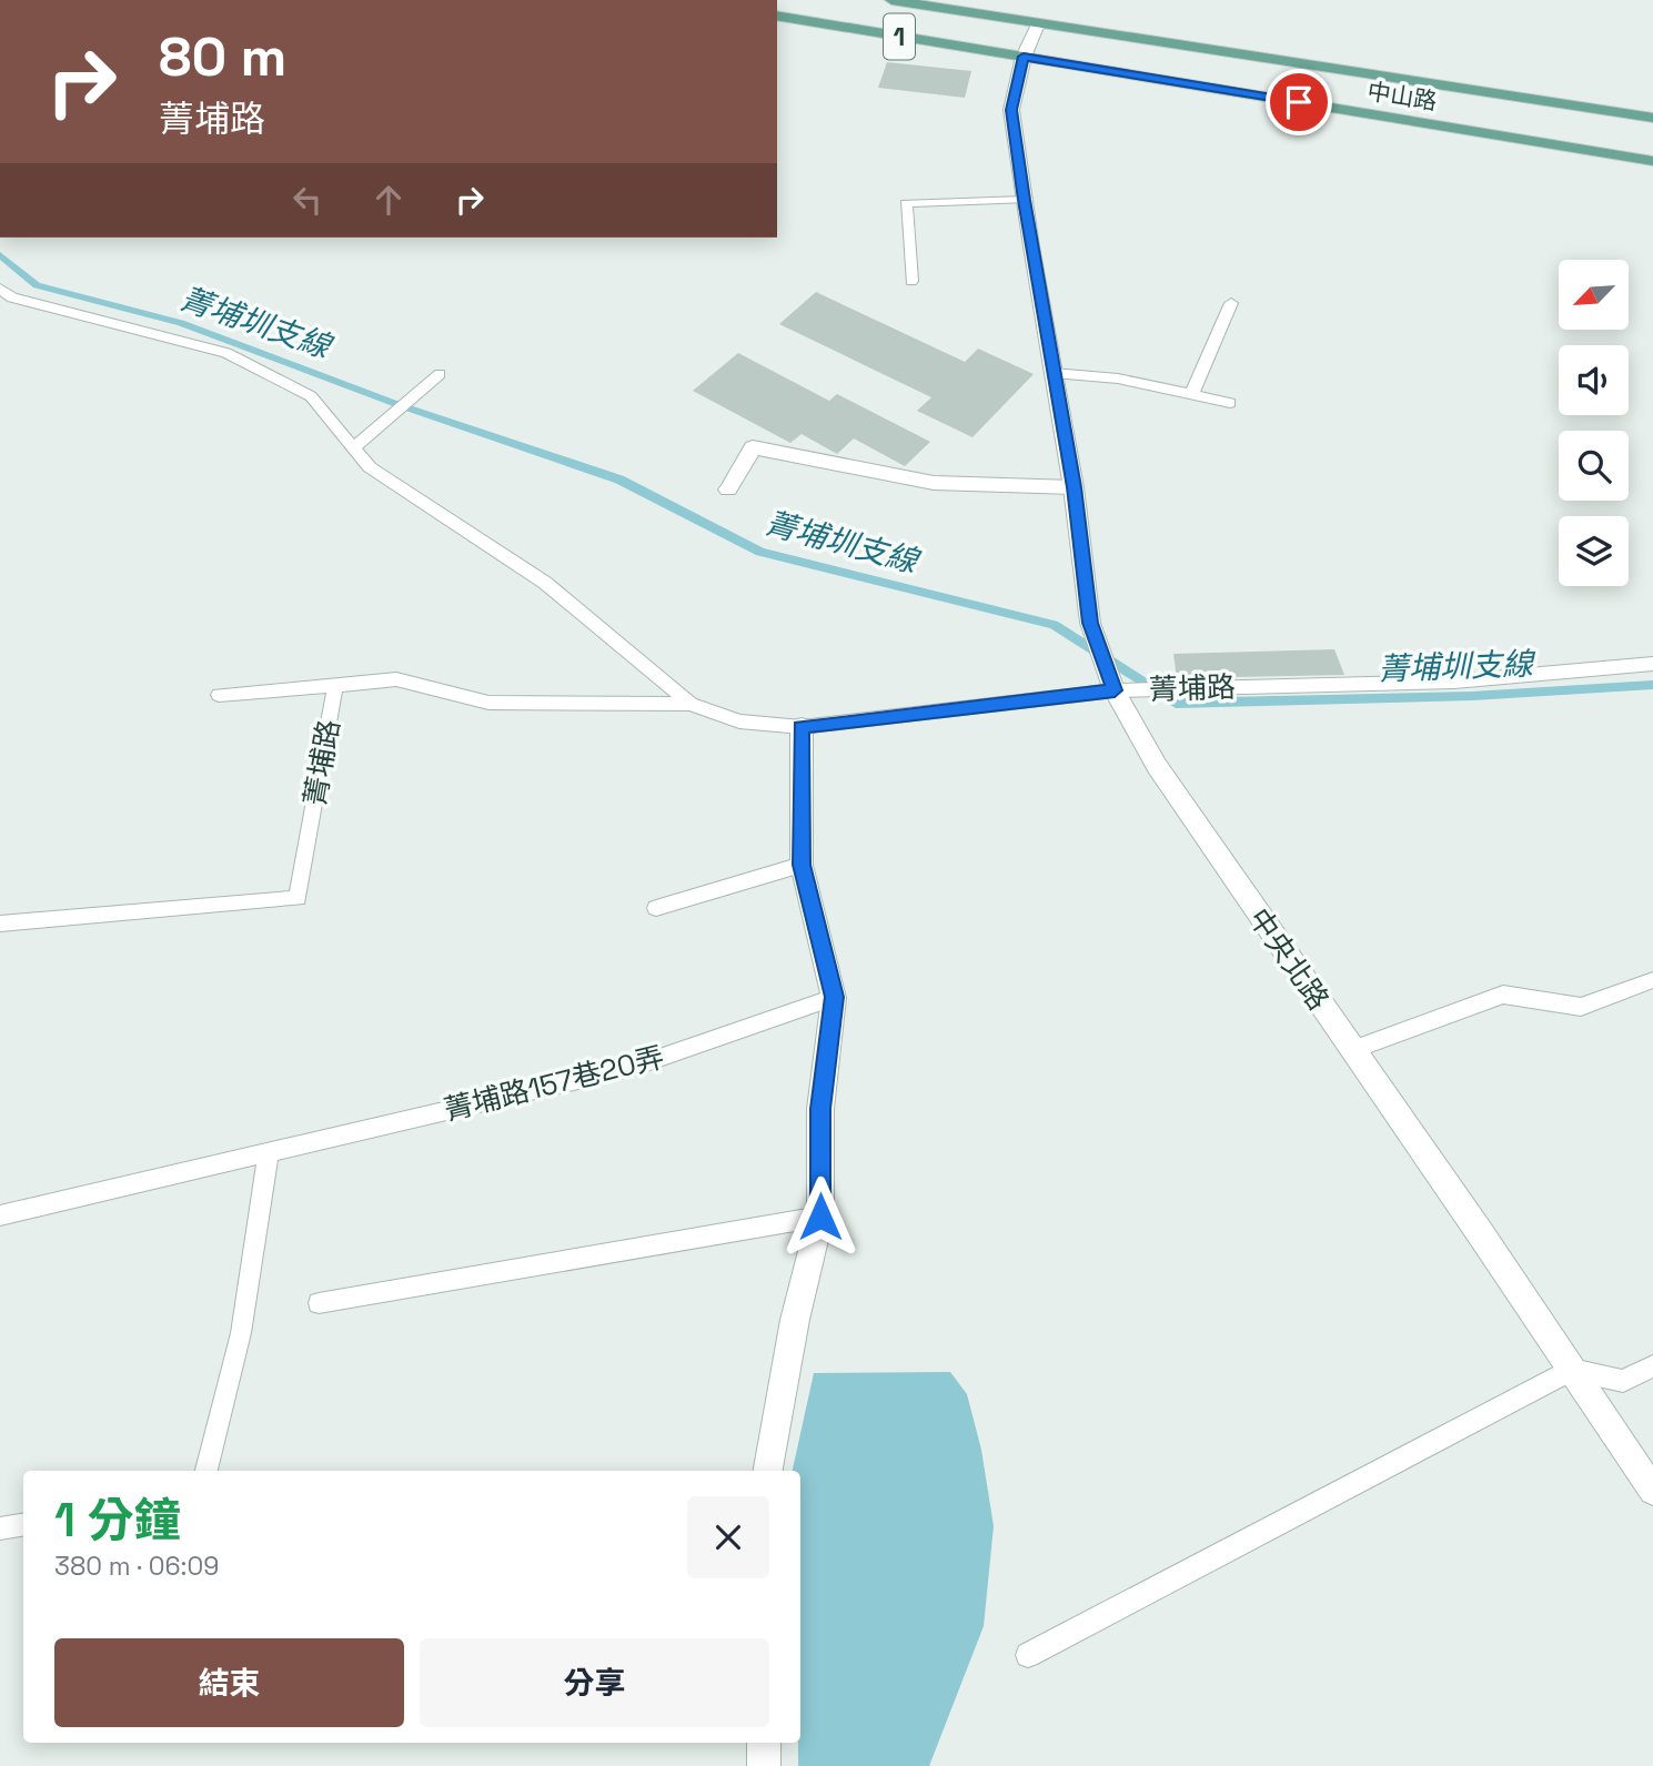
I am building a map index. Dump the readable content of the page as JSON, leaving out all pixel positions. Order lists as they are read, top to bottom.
{
  "streets": {
    "main road": ["1", "中山路"],
    "street": ["中央北路"],
    "lane": ["菁埔路", "菁埔路157巷20弄"]
  },
  "crossings": [
    ["中山路", "中央北路"],
    ["菁埔路", "中央北路"]
  ],
  "water": ["菁埔圳支線"],
  "north": "bottom left",
  "page": {
    "turn": ["80 m", "菁埔路"],
    "heading": ["1 分鐘", "380 m · 06:09"],
    "buttons": ["結束", "分享"]
  }
}
